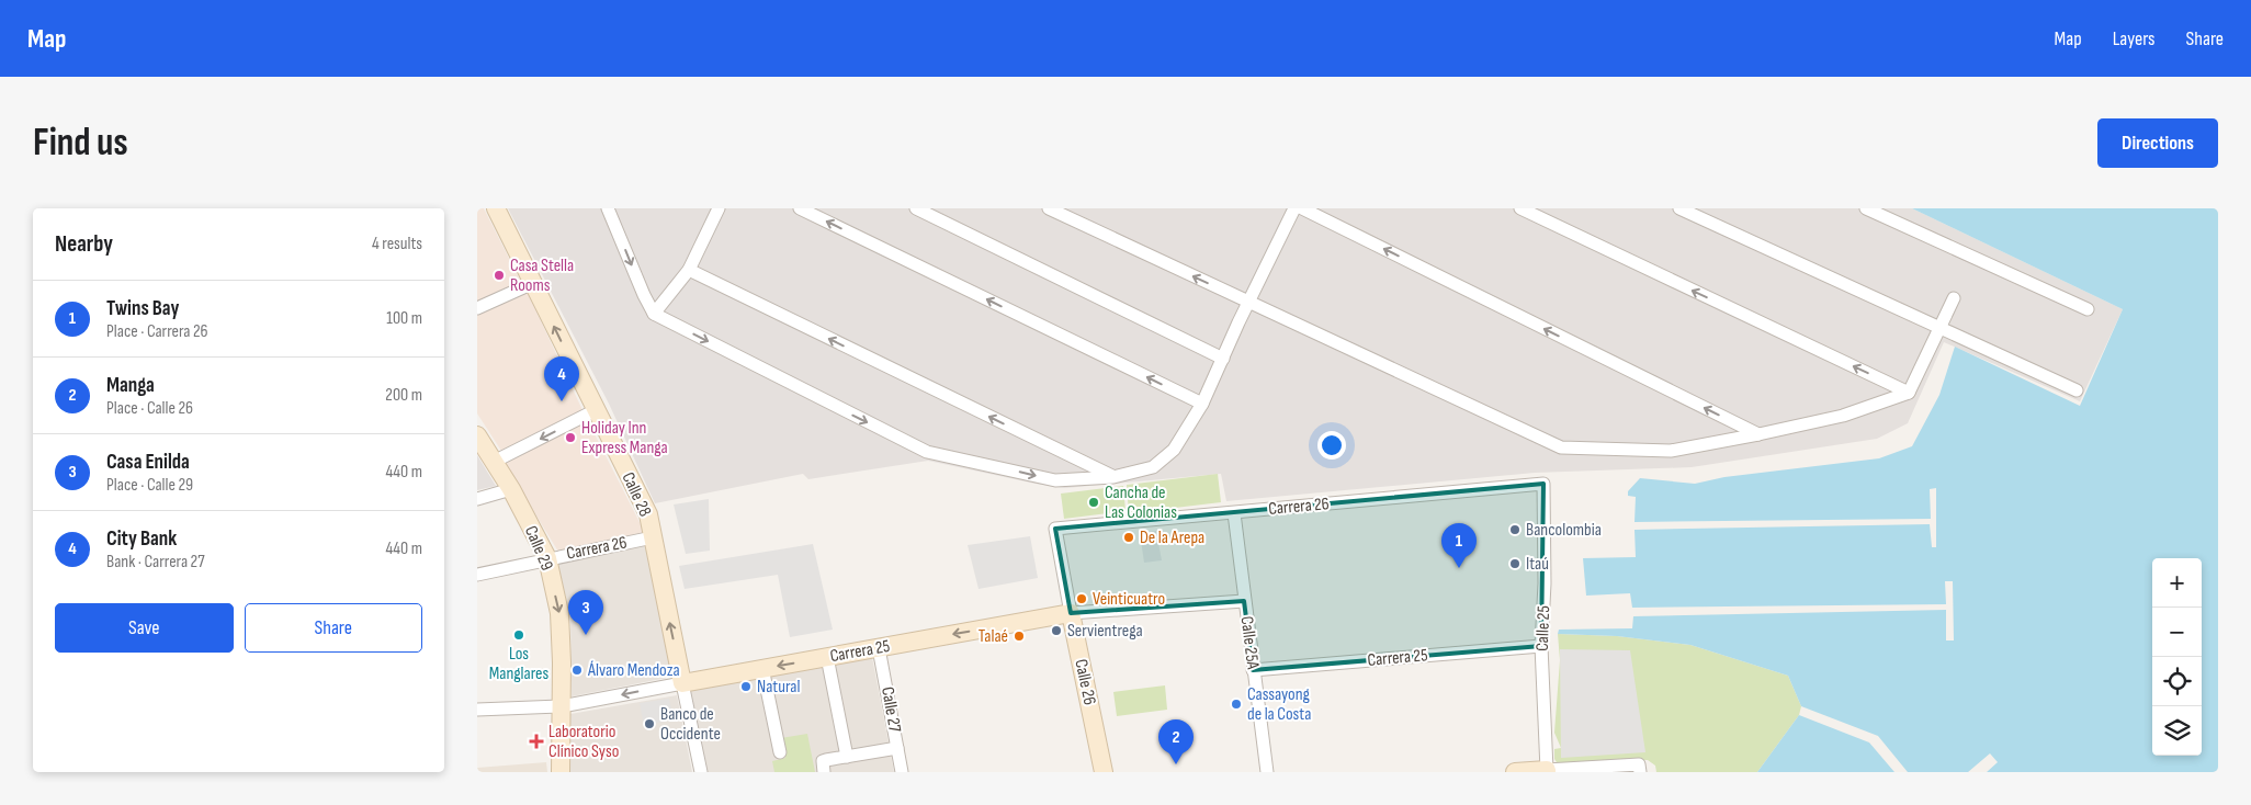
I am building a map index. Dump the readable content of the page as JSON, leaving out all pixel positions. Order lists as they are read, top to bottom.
{
  "streets": {
    "main road": [
      "Calle 28",
      "Calle 29",
      "Carrera 25",
      "Calle 26"
    ],
    "street": [
      "Carrera 26",
      "Calle 25",
      "Calle 25A",
      "Calle 27"
    ]
  },
  "crossings": [
    ["Calle 28", "Carrera 26"],
    ["Calle 28", "Carrera 25"],
    ["Carrera 26", "Calle 29"],
    ["Carrera 26", "Calle 25"],
    ["Carrera 26", "Calle 25A"],
    ["Carrera 26", "Calle 26"],
    ["Calle 29", "Carrera 25"],
    ["Calle 25", "Carrera 25"],
    ["Calle 25A", "Carrera 25"],
    ["Carrera 25", "Calle 26"],
    ["Carrera 25", "Calle 27"]
  ],
  "one_way": ["Calle 28", "Calle 29", "Carrera 25"],
  "places": {
    "other": [
      "Casa Stella Rooms",
      "Holiday Inn Express Manga",
      "Cancha de Las Colonias",
      "Bancolombia",
      "De la Arepa",
      "Itaú",
      "Veinticuatro",
      "Servientrega",
      "Los Manglares",
      "Talaé",
      "Álvaro Mendoza",
      "Natural",
      "Cassayong de la Costa",
      "Banco de Occidente"
    ],
    "health": ["Laboratorio Clínico Syso"]
  },
  "page": {
    "header": "Map",
    "nav": ["Map", "Layers", "Share"],
    "buttons": [
      "Directions",
      ["Save", "Share"]
    ],
    "title": "Find us",
    "heading": ["Nearby", "4 results"],
    "list": [
      {
        "mark": "1",
        "name": "Twins Bay",
        "note": "Place · Carrera 26",
        "value": "100 m"
      },
      {
        "mark": "2",
        "name": "Manga",
        "note": "Place · Calle 26",
        "value": "200 m"
      },
      {
        "mark": "3",
        "name": "Casa Enilda",
        "note": "Place · Calle 29",
        "value": "440 m"
      },
      {
        "mark": "4",
        "name": "City Bank",
        "note": "Bank · Carrera 27",
        "value": "440 m"
      }
    ],
    "pins": [
      "4",
      "1",
      "3",
      "2"
    ],
    "map_buttons": ["+", "−"]
  }
}
